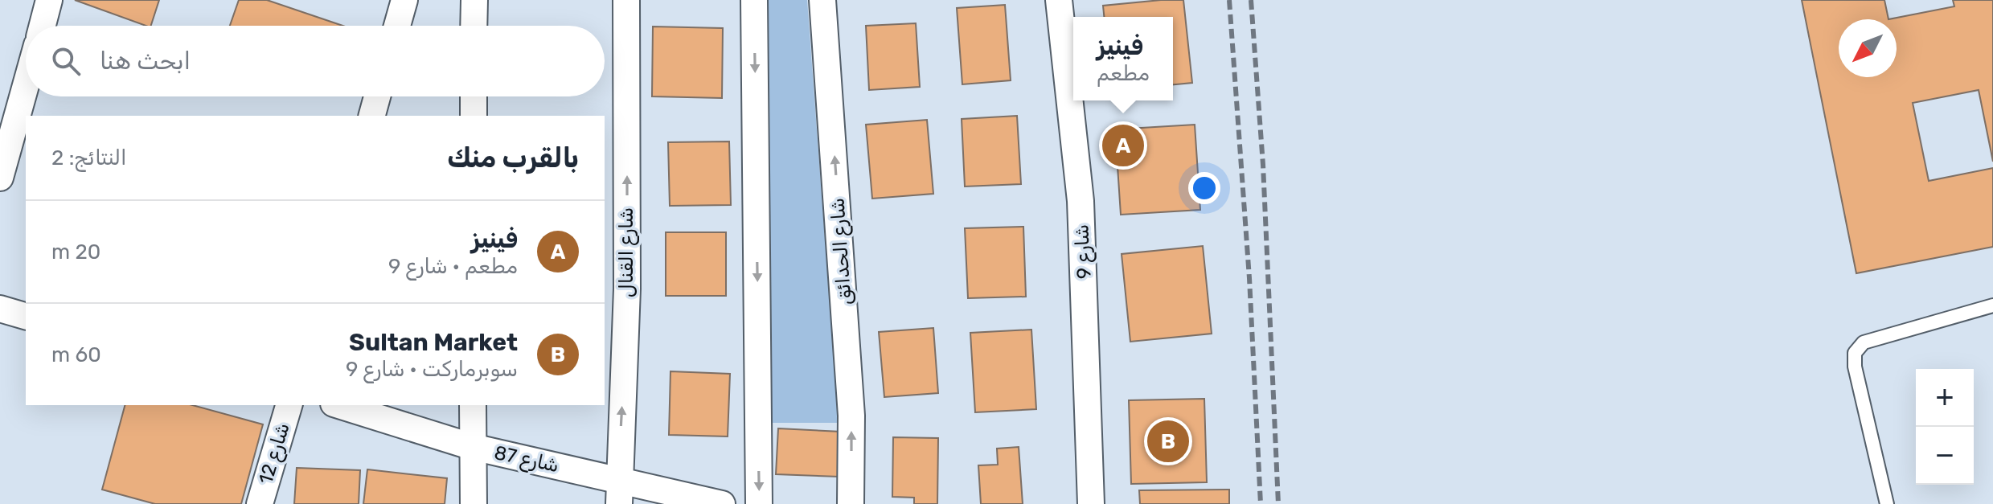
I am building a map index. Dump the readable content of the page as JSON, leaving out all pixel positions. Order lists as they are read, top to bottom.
{
  "streets": {
    "street": [
      "شارع الحدائق",
      "شارع 9",
      "شارع القنال",
      "شارع 12",
      "شارع 87"
    ]
  },
  "crossings": [
    ["شارع القنال", "شارع 87"]
  ],
  "north": "bottom left",
  "page": {
    "popup": ["فينيز", "مطعم"],
    "search": "ابحث هنا",
    "heading": ["بالقرب منك", "النتائج: 2"],
    "pins": ["A", "B"],
    "list": [
      {
        "mark": "A",
        "name": "فينيز",
        "note": "مطعم · شارع 9",
        "value": "20 m"
      },
      {
        "mark": "B",
        "name": "Sultan Market",
        "note": "سوبرماركت · شارع 9",
        "value": "60 m"
      }
    ],
    "map_buttons": ["+", "−"]
  }
}
